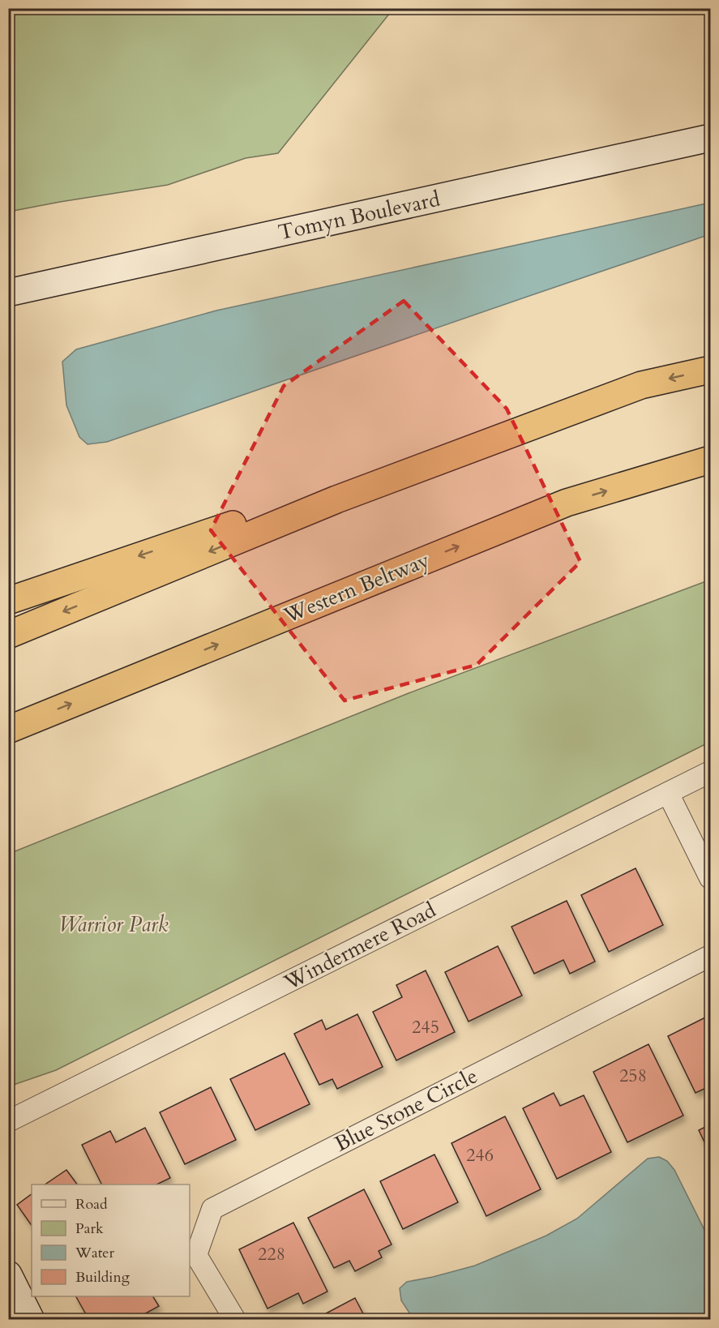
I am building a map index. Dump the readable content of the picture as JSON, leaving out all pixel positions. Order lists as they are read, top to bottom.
{
  "streets": {
    "highway": ["Western Beltway"],
    "street": ["Tomyn Boulevard", "Windermere Road", "Blue Stone Circle"]
  },
  "parks": ["Warrior Park"],
  "house_numbers": [
    "245",
    "258",
    "246",
    "228"
  ],
  "legend": [
    "Road",
    "Park",
    "Water",
    "Building"
  ]
}
